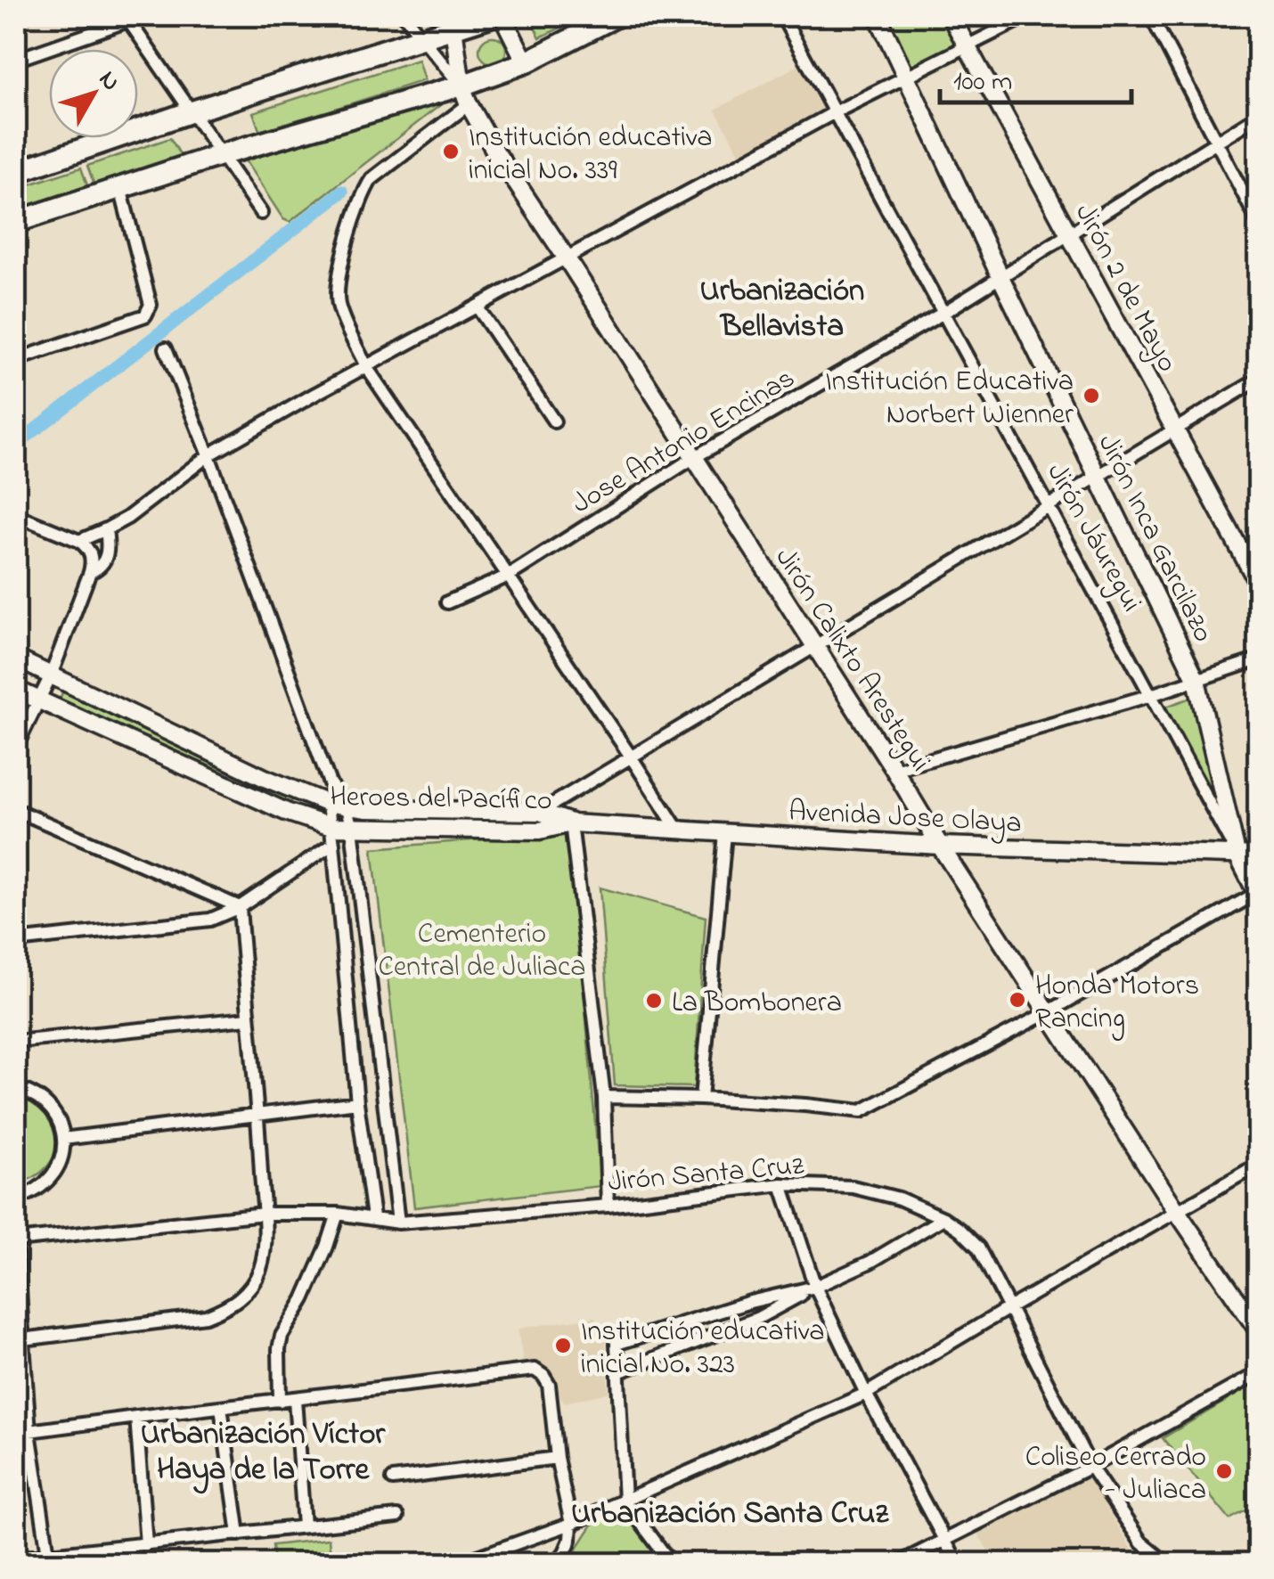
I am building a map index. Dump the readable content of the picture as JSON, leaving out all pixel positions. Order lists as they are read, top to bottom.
{
  "streets": {
    "street": [
      "Jirón 2 de Mayo",
      "Jose Antonio Encinas",
      "Jirón Jáuregui",
      "Jirón Inca Garcilazo",
      "Jirón Calixto Arestegui",
      "Heroes del Pacífico",
      "Avenida Jose Olaya",
      "Jirón Santa Cruz"
    ]
  },
  "crossings": [
    ["Jirón 2 de Mayo", "Jose Antonio Encinas"],
    ["Jose Antonio Encinas", "Jirón Jáuregui"],
    ["Jose Antonio Encinas", "Jirón Inca Garcilazo"],
    ["Jose Antonio Encinas", "Jirón Calixto Arestegui"],
    ["Jirón Jáuregui", "Jirón Inca Garcilazo"],
    ["Jirón Jáuregui", "Avenida Jose Olaya"],
    ["Jirón Inca Garcilazo", "Avenida Jose Olaya"],
    ["Jirón Calixto Arestegui", "Avenida Jose Olaya"],
    ["Heroes del Pacífico", "Avenida Jose Olaya"]
  ],
  "districts": ["Urbanización Bellavista", "Urbanización Víctor Haya de la Torre", "Urbanización Santa Cruz"],
  "parks": ["Cementerio Central de Juliaca"],
  "places": [
    "Institución educativa inicial No. 339",
    "Institución Educativa Norbert Wienner",
    "Honda Motors Rancing",
    "La Bombonera",
    "Institución educativa inicial No. 323",
    "Coliseo Cerrado - Juliaca"
  ],
  "scale_bar": "100 m",
  "north": "top right"
}
